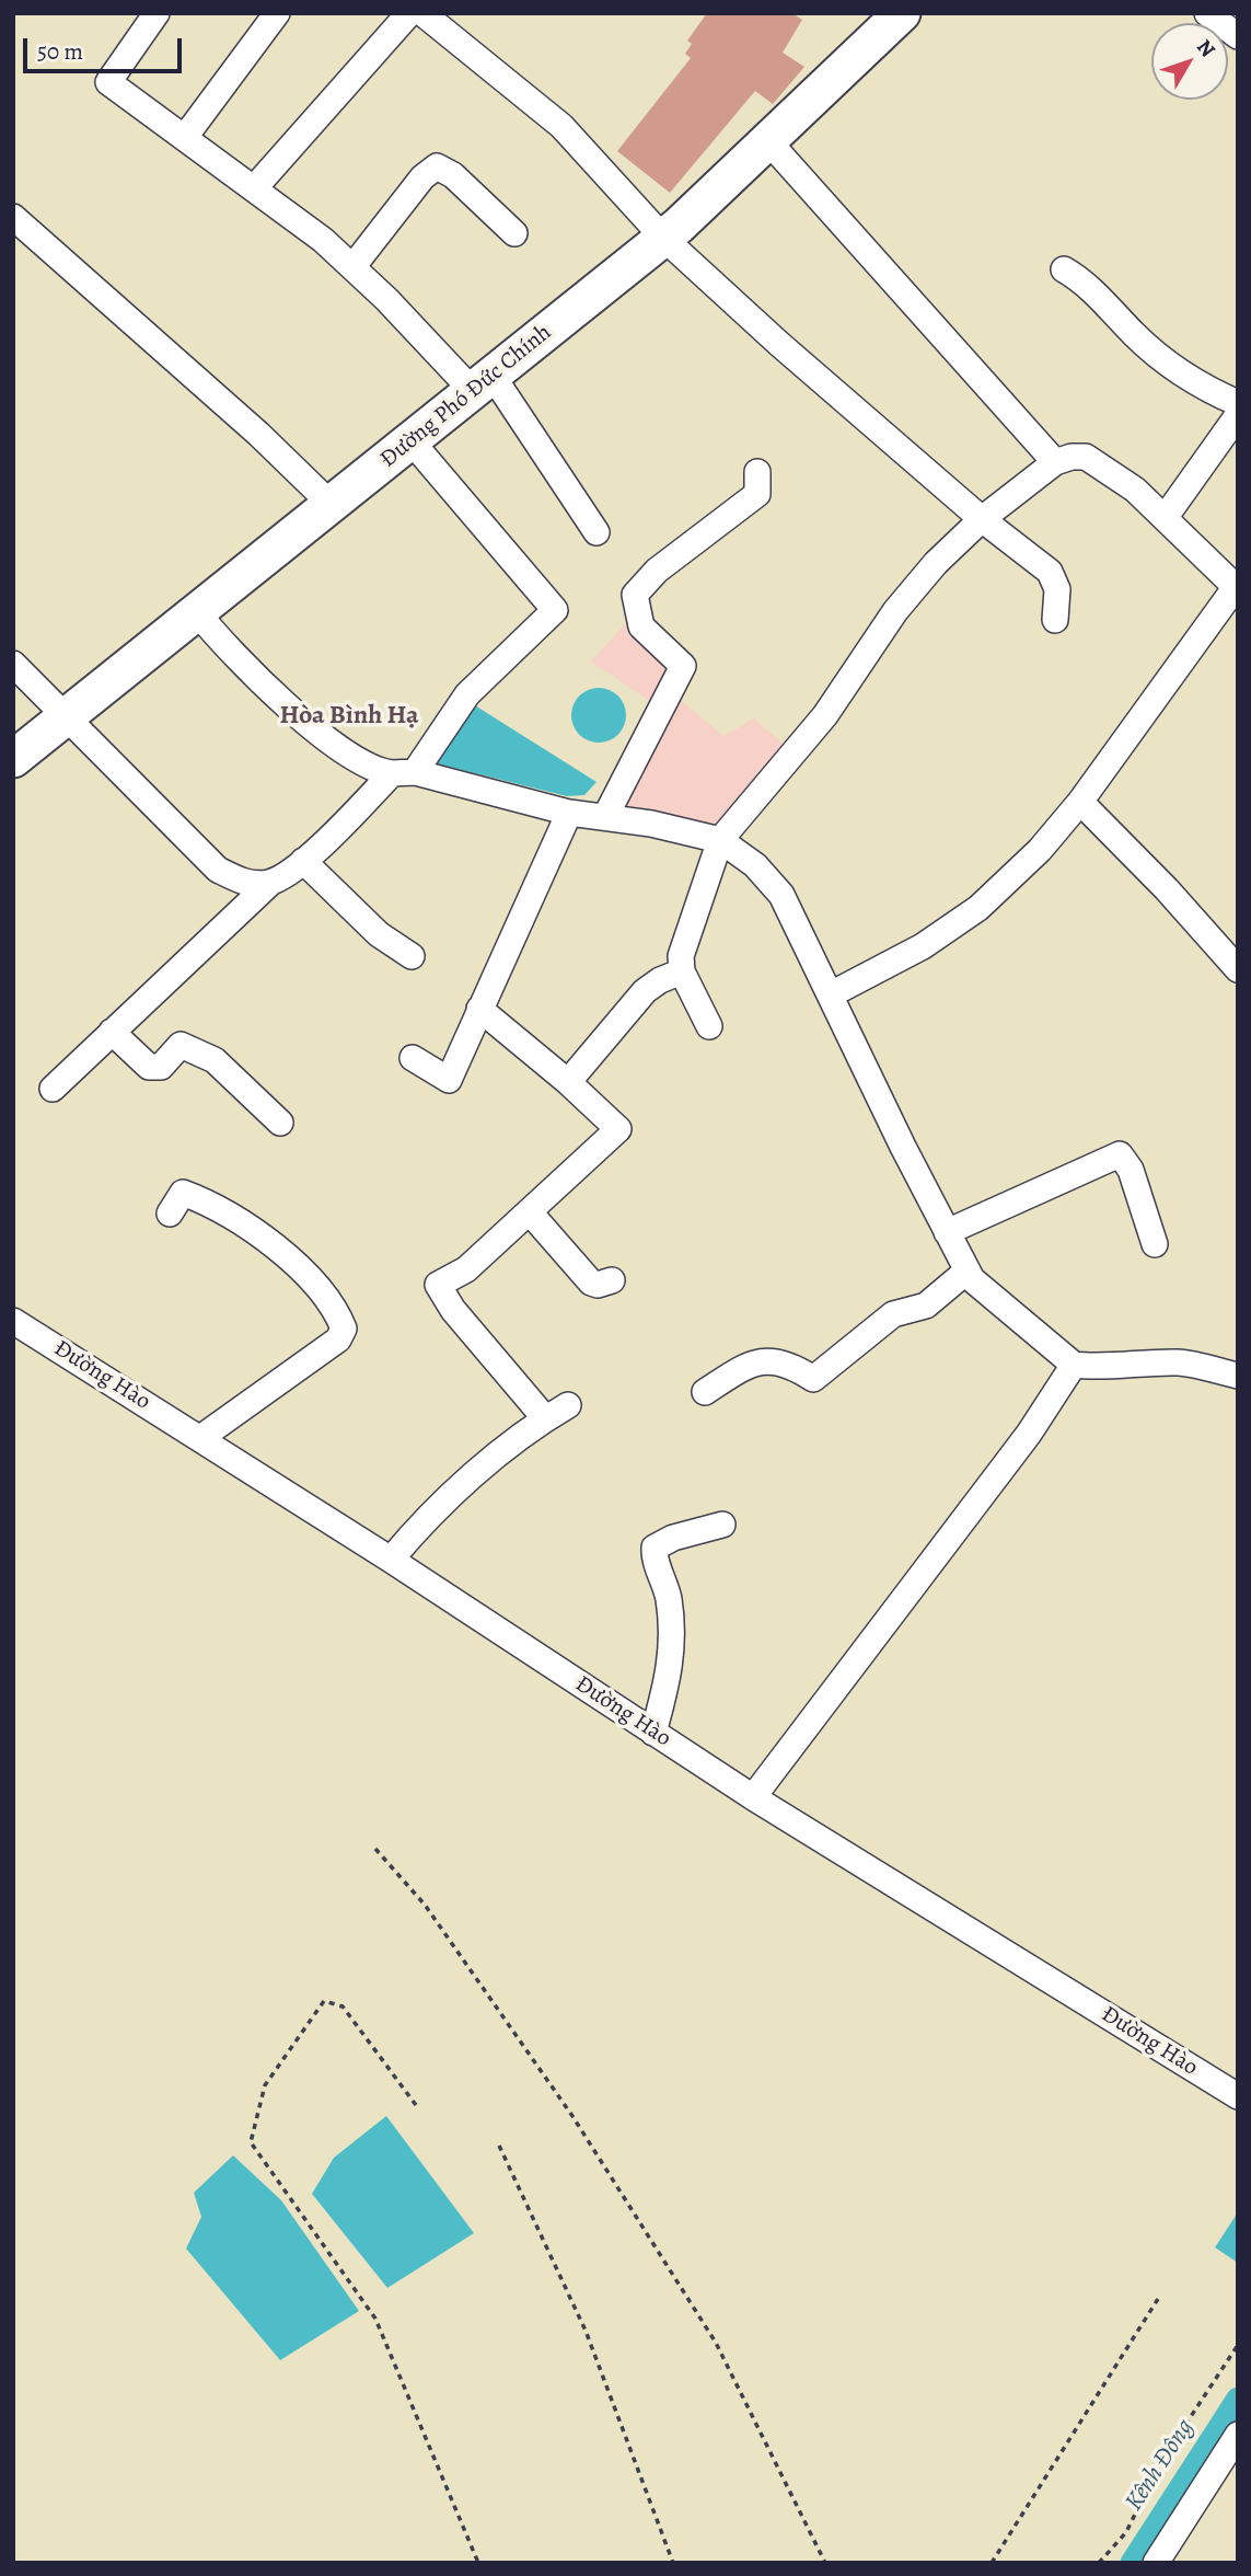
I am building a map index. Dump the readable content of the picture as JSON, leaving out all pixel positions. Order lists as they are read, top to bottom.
{
  "streets": {
    "main road": ["Đường Phó Đức Chính"],
    "street": ["Đường Hào"]
  },
  "districts": ["Hòa Bình Hạ"],
  "water": ["Kênh Đông"],
  "scale_bar": "50 m",
  "north": "top right"
}
